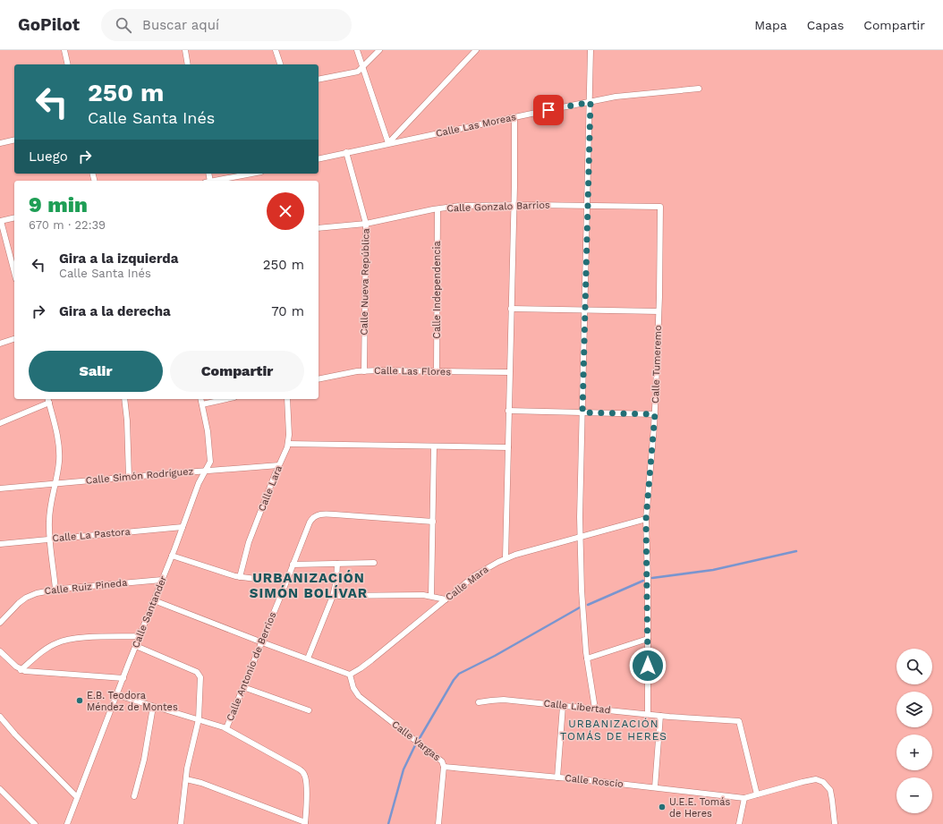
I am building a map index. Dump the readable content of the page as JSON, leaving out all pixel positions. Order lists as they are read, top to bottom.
{
  "streets": {
    "street": [
      "Calle Las Moreas",
      "Calle Gonzalo Barrios",
      "Calle Nueva República",
      "Calle Independencia",
      "Calle Tumeremo",
      "Calle Las Flores",
      "Calle Simón Rodríguez",
      "Calle Lara",
      "Calle La Pastora",
      "Calle Mara",
      "Calle Ruiz Pineda",
      "Calle Santander",
      "Calle Antonio de Berrios",
      "Calle Libertad",
      "Calle Vargas",
      "Calle Roscio"
    ]
  },
  "crossings": [
    ["Calle Las Moreas", "Calle Nueva República"],
    ["Calle Gonzalo Barrios", "Calle Nueva República"],
    ["Calle Gonzalo Barrios", "Calle Independencia"],
    ["Calle Gonzalo Barrios", "Calle Tumeremo"],
    ["Calle Nueva República", "Calle Las Flores"],
    ["Calle Independencia", "Calle Las Flores"],
    ["Calle Tumeremo", "Calle Mara"],
    ["Calle Tumeremo", "Calle Libertad"],
    ["Calle Simón Rodríguez", "Calle Lara"],
    ["Calle Simón Rodríguez", "Calle Santander"],
    ["Calle La Pastora", "Calle Santander"],
    ["Calle Mara", "Calle Vargas"],
    ["Calle Ruiz Pineda", "Calle Santander"],
    ["Calle Vargas", "Calle Roscio"]
  ],
  "districts": ["URBANIZACIÓN SIMÓN BOLÍVAR", "URBANIZACIÓN TOMÁS DE HERES"],
  "places": ["E.B. Teodora Méndez de Montes", "U.E.E. Tomás de Heres"],
  "page": {
    "header": "GoPilot",
    "search": "Buscar aquí",
    "nav": ["Mapa", "Capas", "Compartir"],
    "turn": ["250 m", "Calle Santa Inés"],
    "then": "Luego",
    "heading": ["9 min", "670 m · 22:39"],
    "list": [
      {
        "name": "Gira a la izquierda",
        "note": "Calle Santa Inés",
        "value": "250 m"
      },
      {
        "name": "Gira a la derecha",
        "value": "70 m"
      }
    ],
    "buttons": ["Salir", "Compartir"],
    "map_buttons": ["+", "−"]
  }
}
